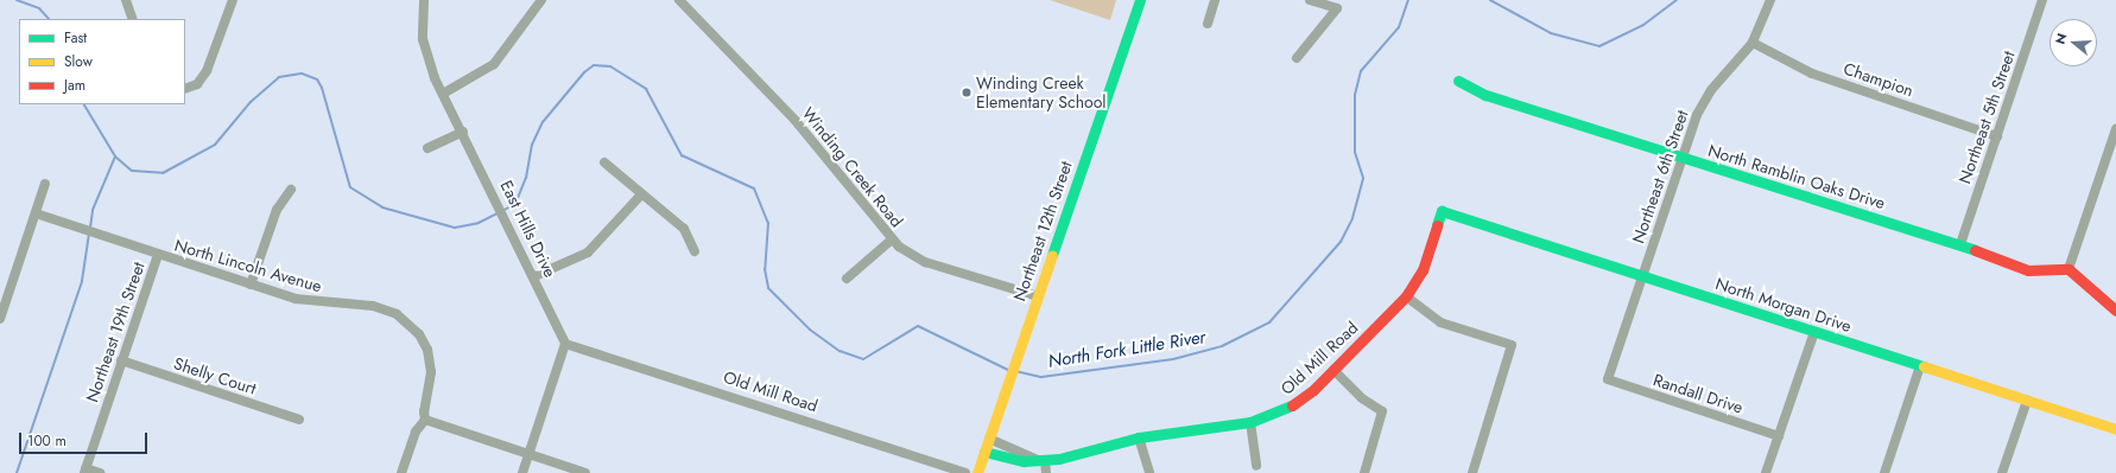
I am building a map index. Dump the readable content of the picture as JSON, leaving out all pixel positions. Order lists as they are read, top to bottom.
{
  "streets": {
    "street": [
      "Champion",
      "Northeast 5th Street",
      "Winding Creek Road",
      "Northeast 6th Street",
      "North Ramblin Oaks Drive",
      "East Hills Drive",
      "Northeast 12th Street",
      "North Lincoln Avenue",
      "North Morgan Drive",
      "Northeast 19th Street",
      "Old Mill Road",
      "Shelly Court",
      "Randall Drive"
    ]
  },
  "crossings": [
    ["Champion", "Northeast 5th Street"],
    ["Champion", "Northeast 6th Street"],
    ["Northeast 5th Street", "North Ramblin Oaks Drive"],
    ["Winding Creek Road", "Northeast 12th Street"],
    ["Northeast 6th Street", "North Ramblin Oaks Drive"],
    ["Northeast 6th Street", "North Morgan Drive"],
    ["Northeast 6th Street", "Randall Drive"],
    ["East Hills Drive", "Old Mill Road"],
    ["Northeast 12th Street", "Old Mill Road"],
    ["North Lincoln Avenue", "Northeast 19th Street"],
    ["North Morgan Drive", "Old Mill Road"],
    ["Northeast 19th Street", "Shelly Court"]
  ],
  "water": ["North Fork Little River"],
  "places": ["Winding Creek Elementary School"],
  "legend": ["Fast", "Slow", "Jam"],
  "scale_bar": "100 m",
  "north": "left"
}
